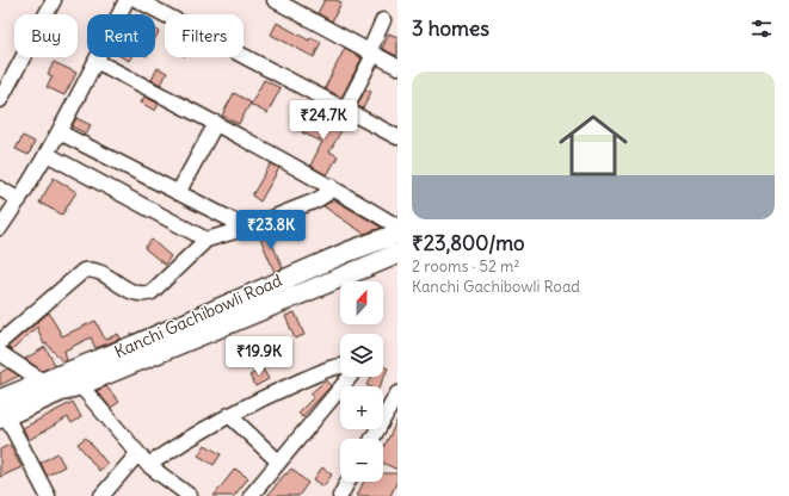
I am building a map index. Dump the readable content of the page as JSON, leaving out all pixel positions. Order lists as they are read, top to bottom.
{
  "streets": {
    "main road": ["Kanchi Gachibowli Road"]
  },
  "north": "top",
  "page": {
    "heading": "3 homes",
    "chip": ["Buy", "Rent", "Filters"],
    "list": [
      {
        "name": "₹23,800/mo",
        "note": "2 rooms · 52 m² · Kanchi Gachibowli Road"
      }
    ],
    "price": ["₹24.7K", "₹23.8K", "₹19.9K"],
    "map_buttons": ["+", "−"]
  }
}
